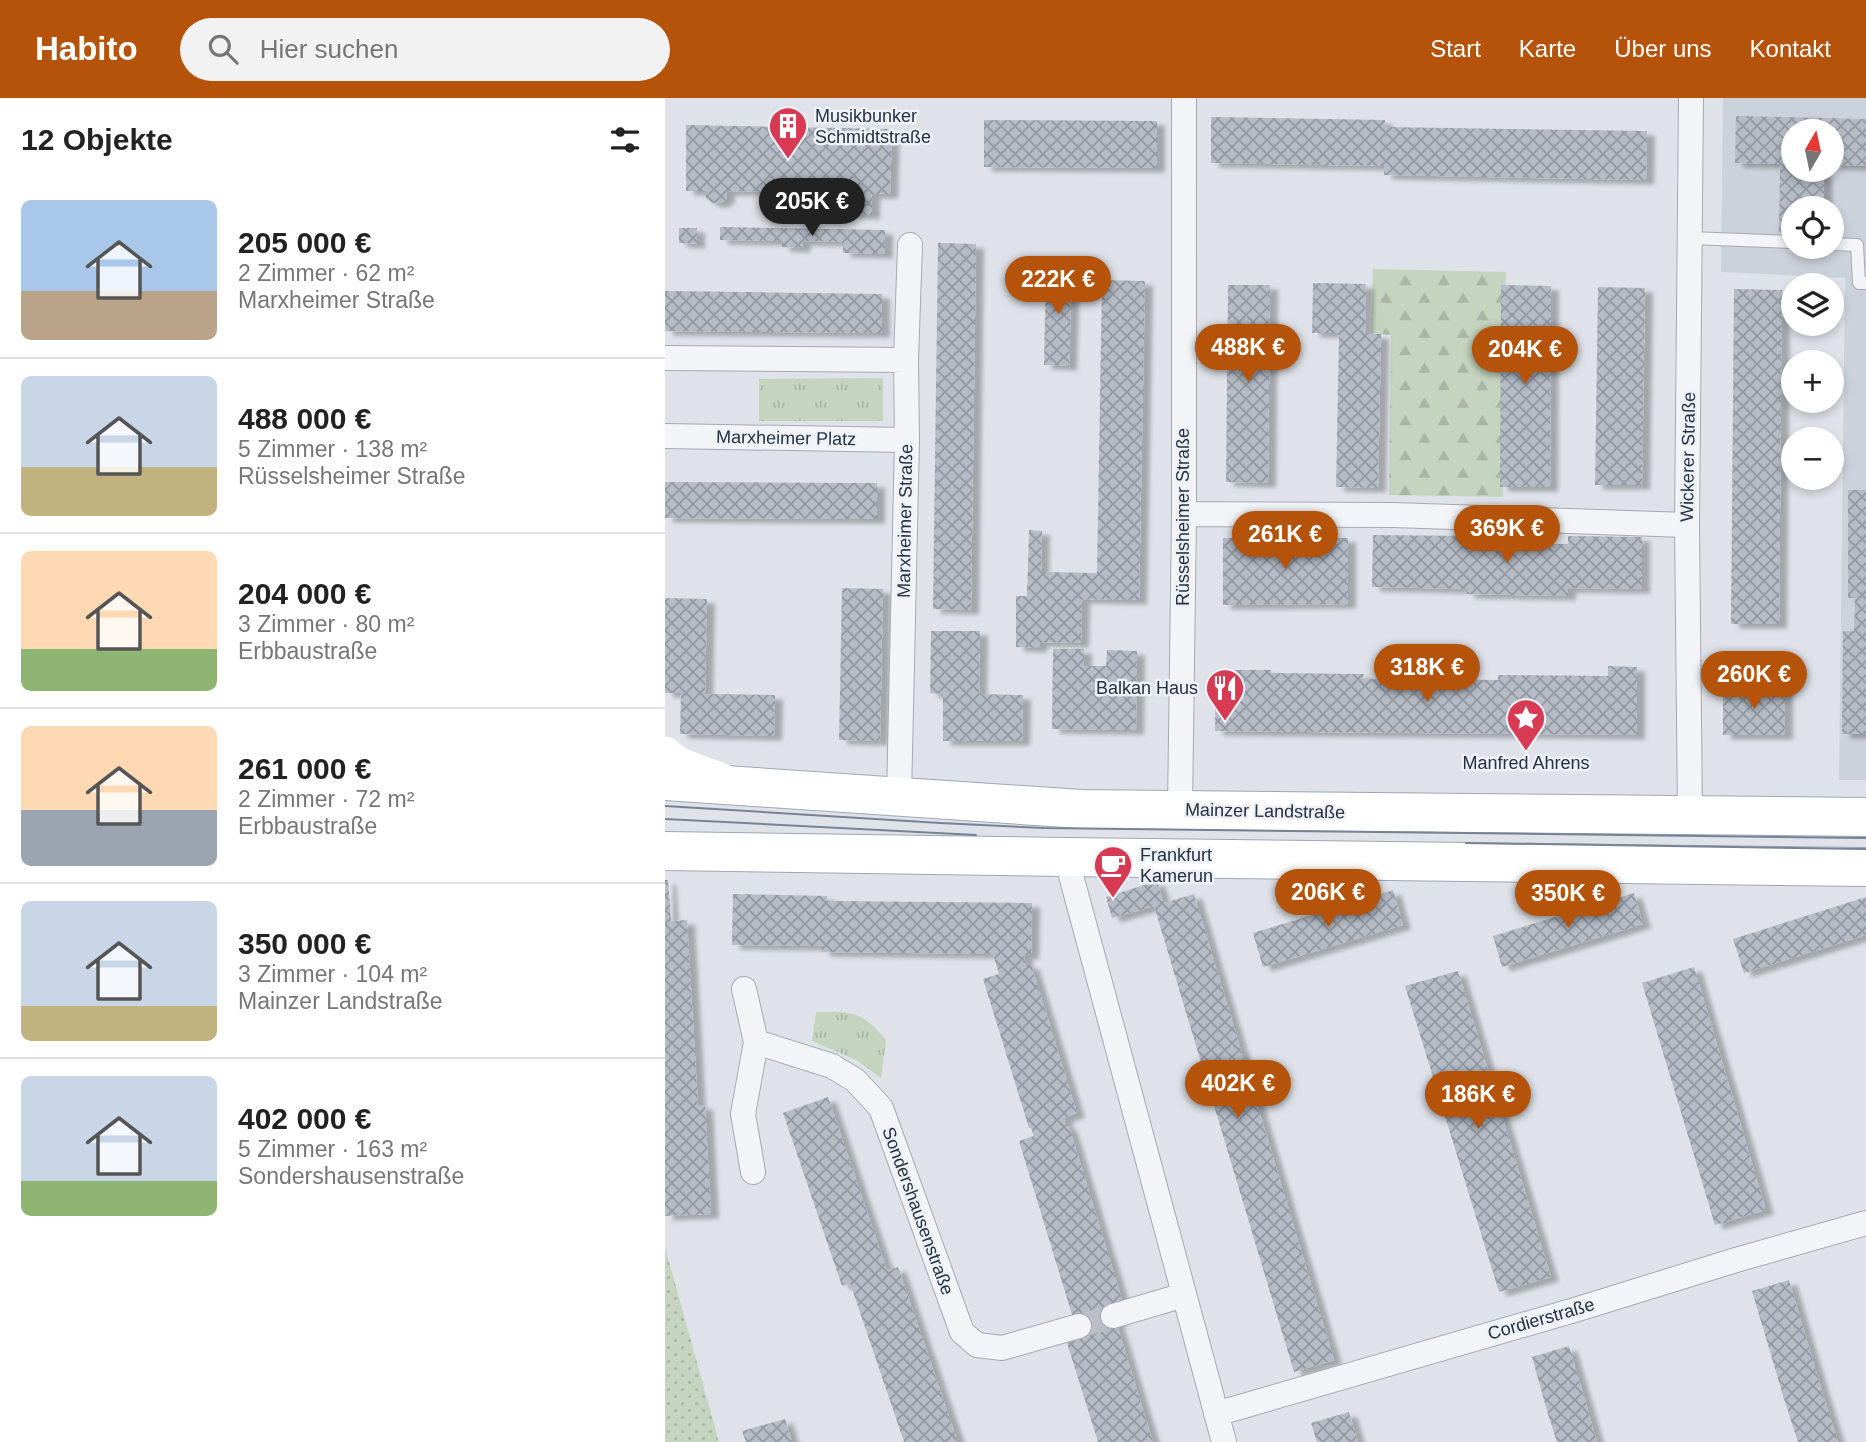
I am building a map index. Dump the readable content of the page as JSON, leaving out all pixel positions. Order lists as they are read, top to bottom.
{
  "streets": {
    "main road": ["Mainzer Landstraße"],
    "street": [
      "Marxheimer Platz",
      "Wickerer Straße",
      "Rüsselsheimer Straße",
      "Marxheimer Straße",
      "Sondershausenstraße",
      "Cordierstraße"
    ]
  },
  "crossings": [
    ["Marxheimer Platz", "Marxheimer Straße"],
    ["Wickerer Straße", "Mainzer Landstraße"],
    ["Rüsselsheimer Straße", "Mainzer Landstraße"],
    ["Marxheimer Straße", "Mainzer Landstraße"]
  ],
  "places": {
    "building": ["Musikbunker Schmidtstraße"],
    "restaurant": ["Balkan Haus"],
    "place": ["Manfred Ahrens"],
    "cafe": ["Frankfurt Kamerun"]
  },
  "north": "top",
  "page": {
    "header": "Habito",
    "search": "Hier suchen",
    "nav": [
      "Start",
      "Karte",
      "Über uns",
      "Kontakt"
    ],
    "heading": "12 Objekte",
    "map_buttons": ["+", "−"],
    "price": [
      "205K €",
      "222K €",
      "488K €",
      "204K €",
      "369K €",
      "261K €",
      "318K €",
      "260K €",
      "206K €",
      "350K €",
      "402K €",
      "186K €"
    ],
    "list": [
      {
        "name": "205 000 €",
        "note": "2 Zimmer · 62 m² · Marxheimer Straße"
      },
      {
        "name": "488 000 €",
        "note": "5 Zimmer · 138 m² · Rüsselsheimer Straße"
      },
      {
        "name": "204 000 €",
        "note": "3 Zimmer · 80 m² · Erbbaustraße"
      },
      {
        "name": "261 000 €",
        "note": "2 Zimmer · 72 m² · Erbbaustraße"
      },
      {
        "name": "350 000 €",
        "note": "3 Zimmer · 104 m² · Mainzer Landstraße"
      },
      {
        "name": "402 000 €",
        "note": "5 Zimmer · 163 m² · Sondershausenstraße"
      }
    ]
  }
}
